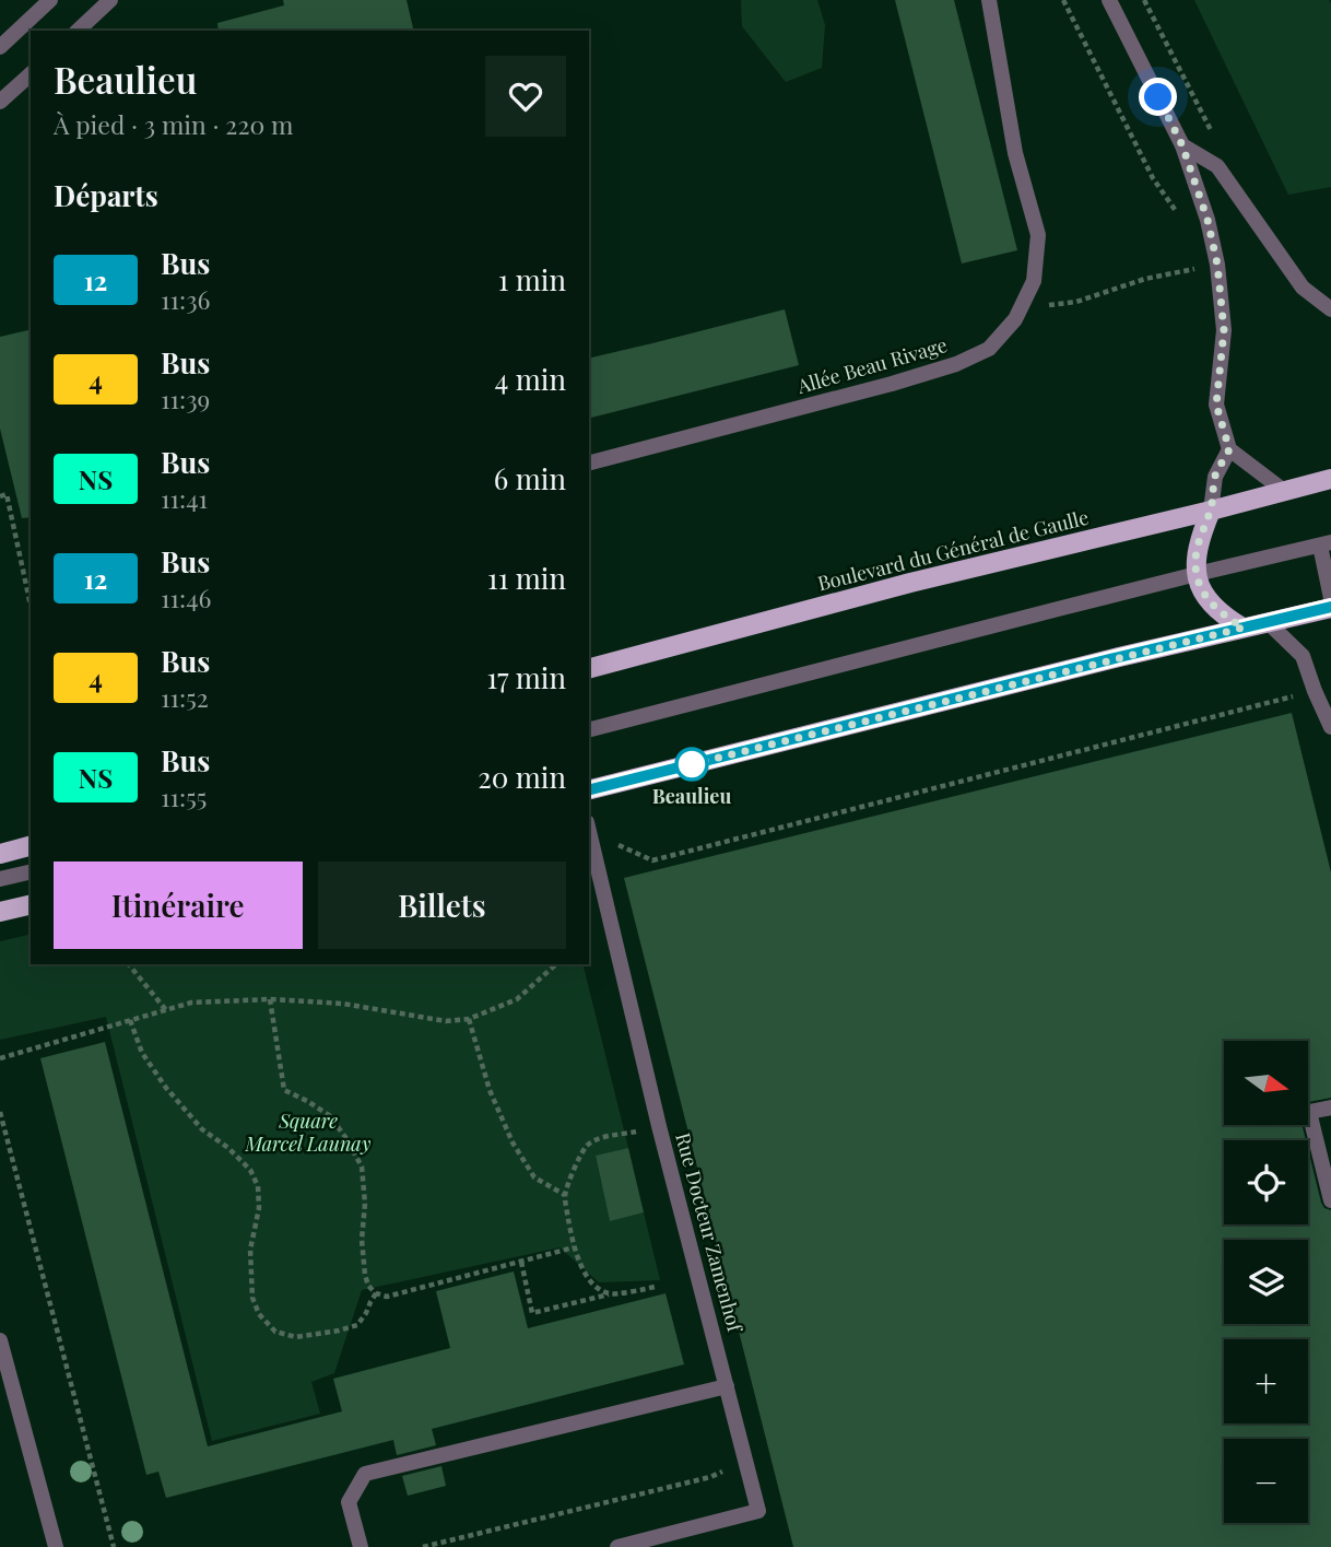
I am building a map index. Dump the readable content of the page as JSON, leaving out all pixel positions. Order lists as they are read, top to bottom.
{
  "streets": {
    "main road": ["Boulevard du Général de Gaulle"],
    "street": ["Allée Beau Rivage", "Rue Docteur Zamenhof"]
  },
  "parks": ["Square Marcel Launay"],
  "places": ["Beaulieu"],
  "lines": ["bus line 12"],
  "north": "right",
  "page": {
    "heading": [
      ["Beaulieu", "À pied · 3 min · 220 m"],
      "Départs"
    ],
    "list": [
      {
        "mark": "12",
        "name": "Bus",
        "note": "11:36",
        "value": "1 min"
      },
      {
        "mark": "4",
        "name": "Bus",
        "note": "11:39",
        "value": "4 min"
      },
      {
        "mark": "NS",
        "name": "Bus",
        "note": "11:41",
        "value": "6 min"
      },
      {
        "mark": "12",
        "name": "Bus",
        "note": "11:46",
        "value": "11 min"
      },
      {
        "mark": "4",
        "name": "Bus",
        "note": "11:52",
        "value": "17 min"
      },
      {
        "mark": "NS",
        "name": "Bus",
        "note": "11:55",
        "value": "20 min"
      }
    ],
    "buttons": ["Itinéraire", "Billets"],
    "map_buttons": ["+", "−"]
  }
}
